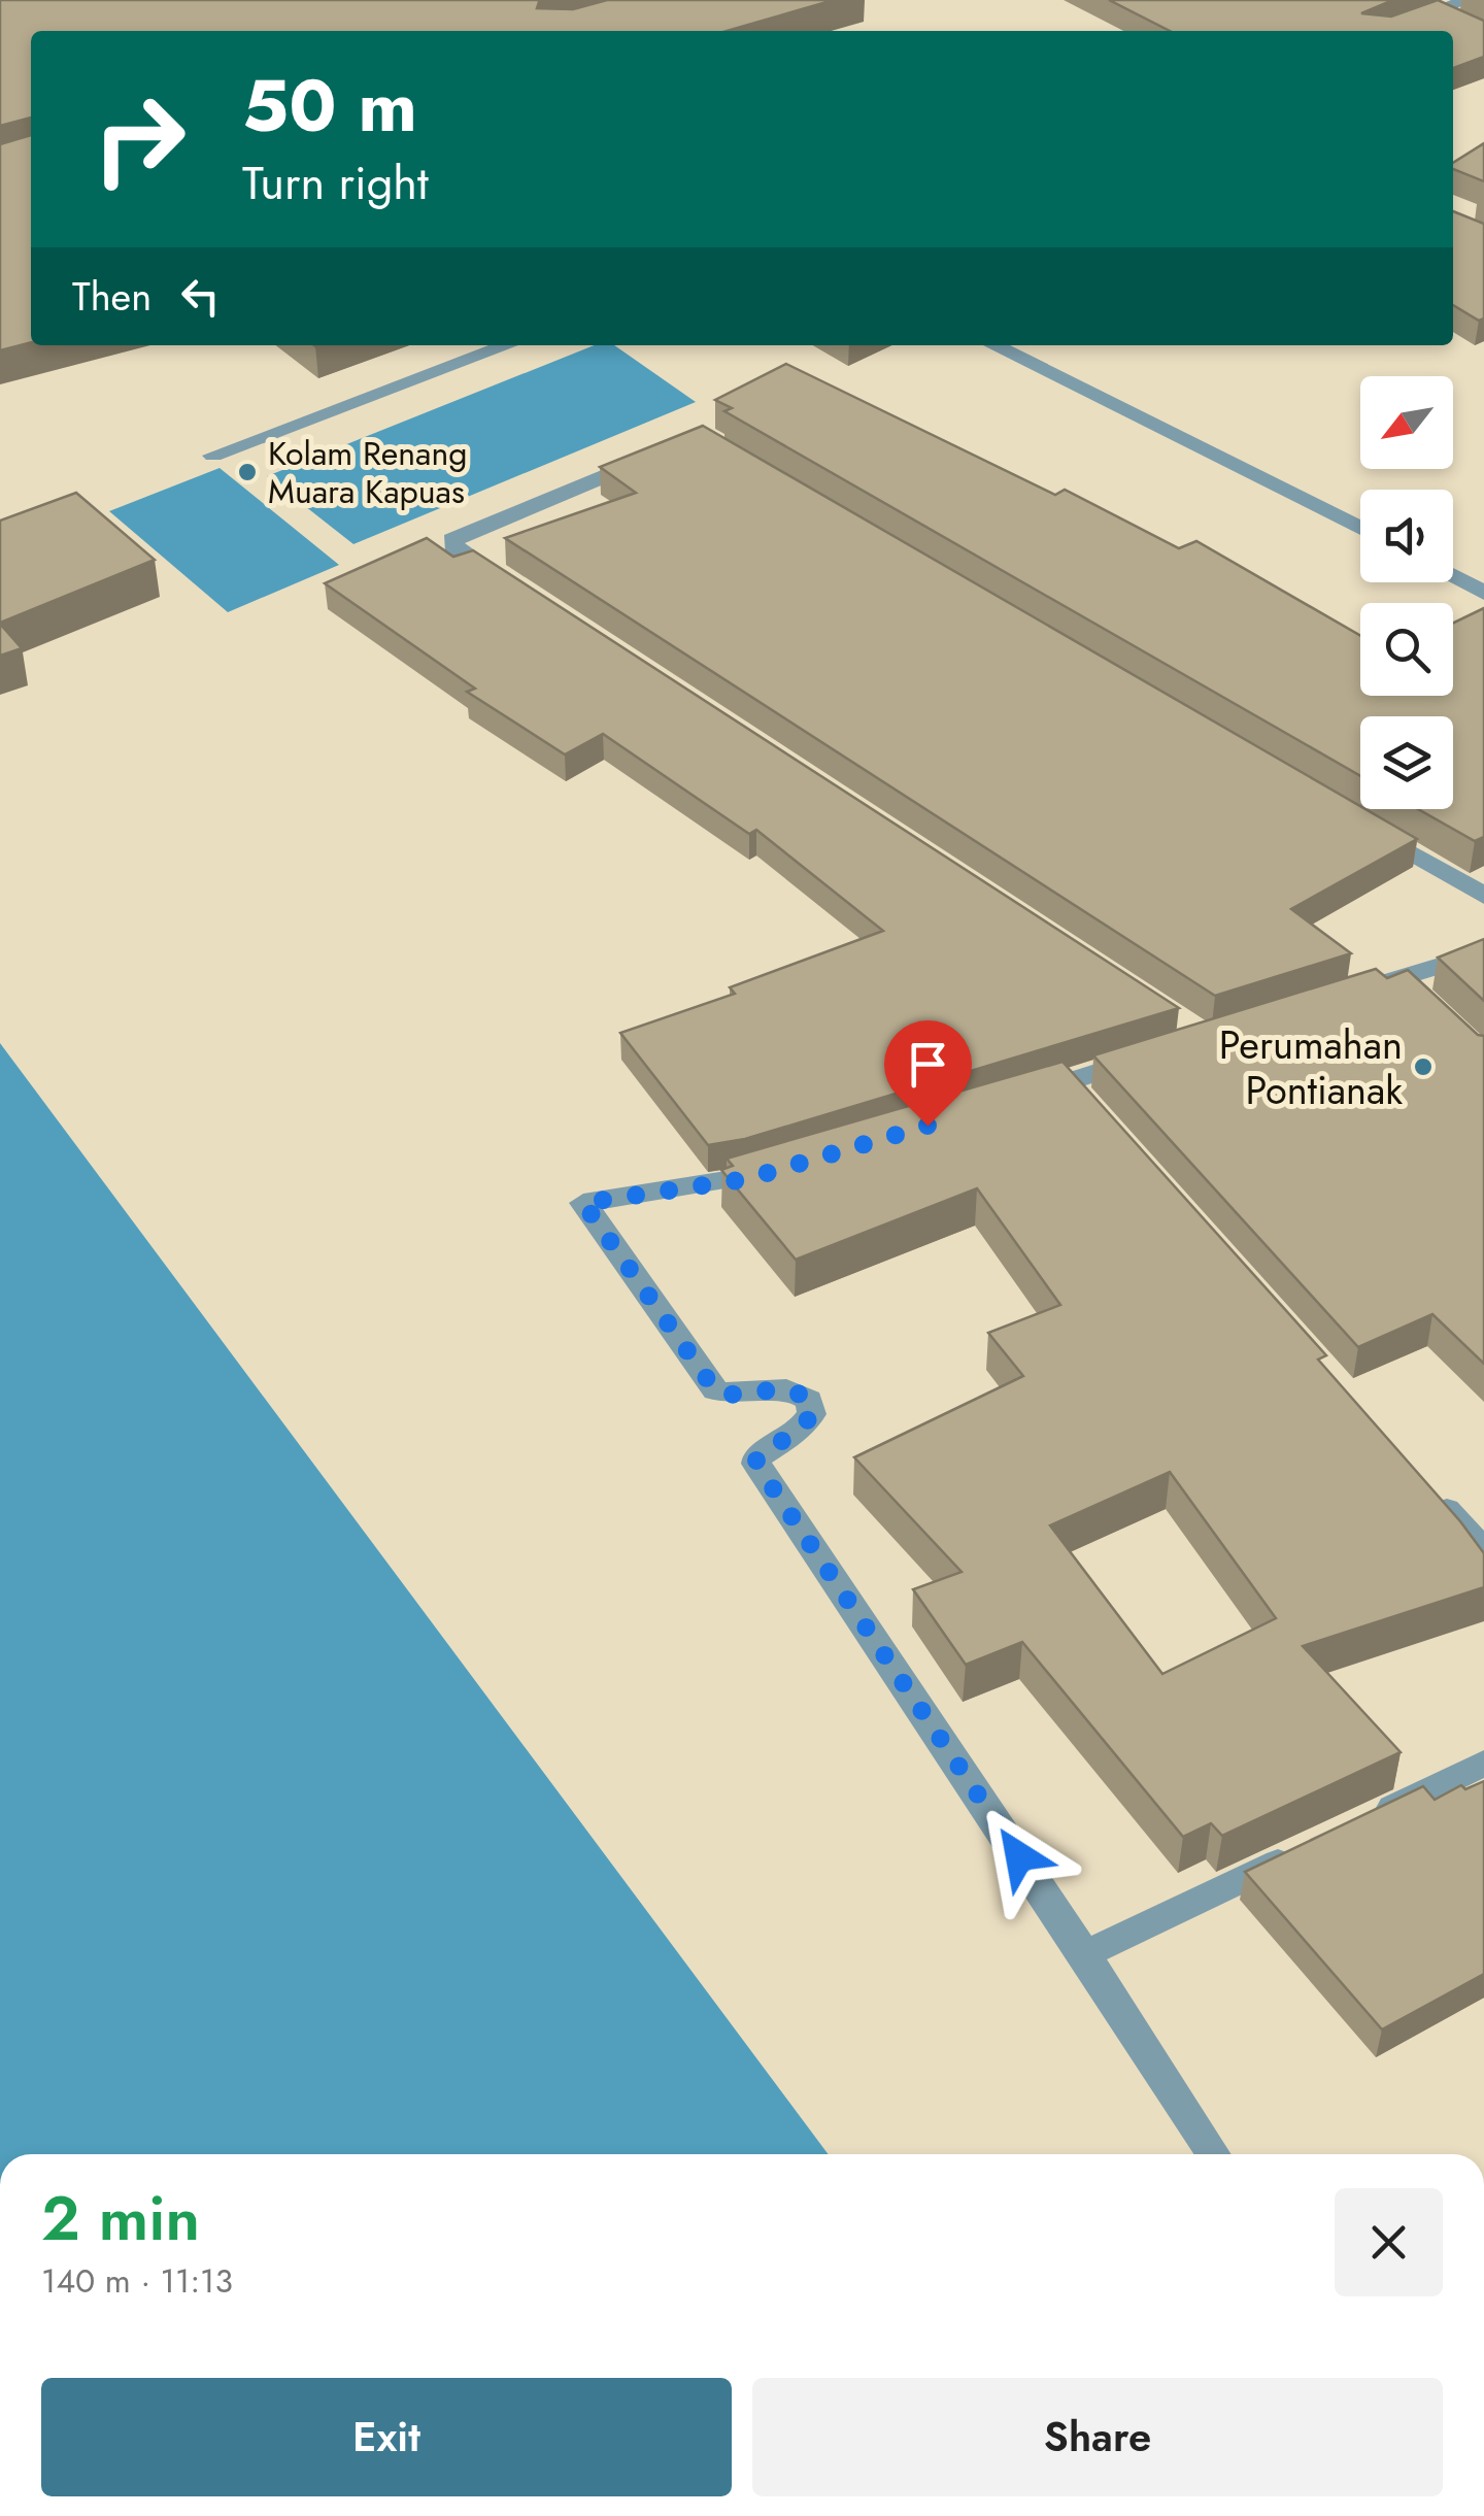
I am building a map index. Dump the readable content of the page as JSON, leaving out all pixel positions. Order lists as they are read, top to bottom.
{
  "places": ["Kolam Renang Muara Kapuas", "Perumahan Pontianak"],
  "north": "bottom left",
  "page": {
    "turn": ["50 m", "Turn right"],
    "then": "Then",
    "heading": ["2 min", "140 m · 11:13"],
    "buttons": ["Exit", "Share"]
  }
}
